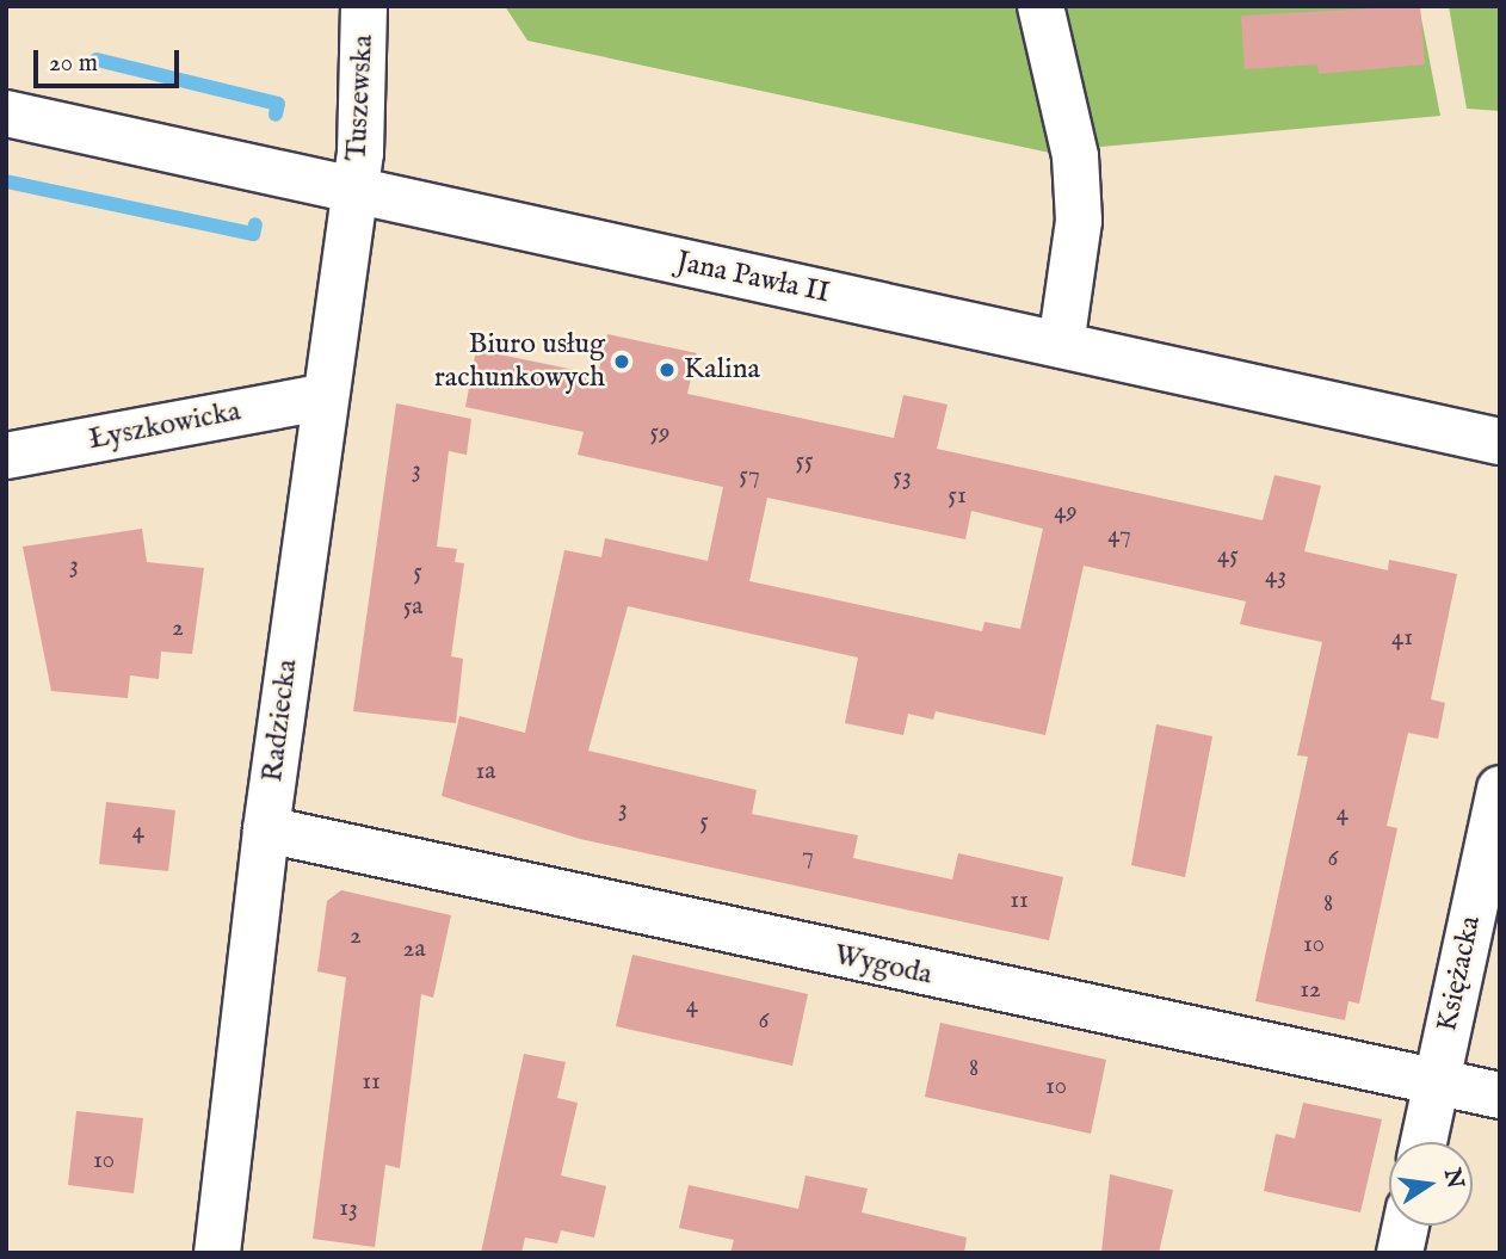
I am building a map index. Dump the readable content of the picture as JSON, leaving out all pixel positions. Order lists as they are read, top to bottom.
{
  "streets": {
    "street": [
      "Tuszewska",
      "Jana Pawła II",
      "Łyszkowicka",
      "Radziecka",
      "Wygoda",
      "Księżacka"
    ]
  },
  "crossings": [
    ["Tuszewska", "Jana Pawła II"],
    ["Tuszewska", "Radziecka"],
    ["Jana Pawła II", "Radziecka"],
    ["Łyszkowicka", "Radziecka"],
    ["Radziecka", "Wygoda"],
    ["Wygoda", "Księżacka"]
  ],
  "places": ["Biuro usług rachunkowych", "Kalina"],
  "house_numbers": [
    "59",
    "55",
    "3",
    "57",
    "53",
    "51",
    "49",
    "47",
    "45",
    "3",
    "5",
    "43",
    "5a",
    "2",
    "41",
    "1a",
    "3",
    "4",
    "5",
    "4",
    "7",
    "6",
    "11",
    "8",
    "2",
    "10",
    "2a",
    "12",
    "4",
    "6",
    "8",
    "11",
    "10",
    "10",
    "13"
  ],
  "scale_bar": "20 m",
  "north": "right"
}
